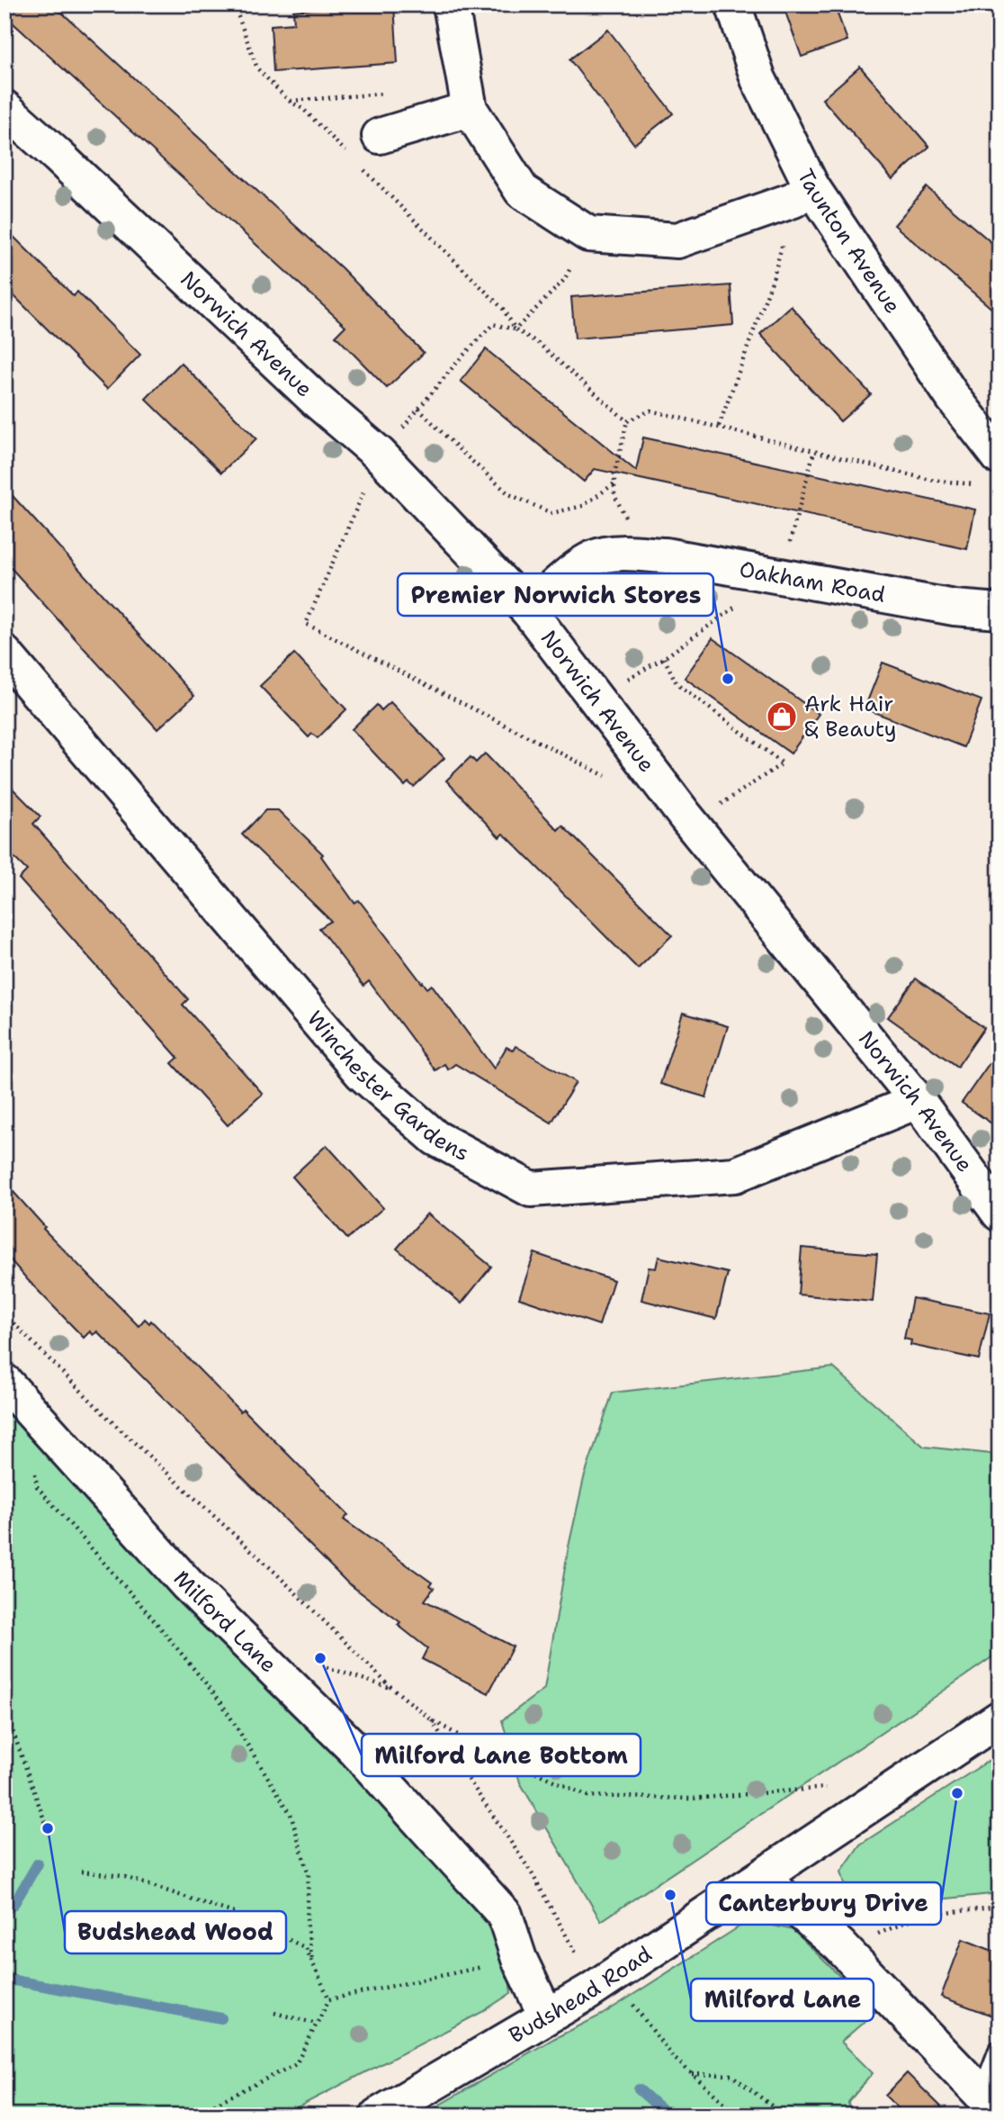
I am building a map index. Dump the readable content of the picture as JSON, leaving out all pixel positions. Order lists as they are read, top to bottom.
{
  "streets": {
    "street": [
      "Taunton Avenue",
      "Norwich Avenue",
      "Oakham Road",
      "Winchester Gardens",
      "Milford Lane",
      "Budshead Road"
    ]
  },
  "crossings": [
    ["Norwich Avenue", "Oakham Road"],
    ["Norwich Avenue", "Winchester Gardens"],
    ["Milford Lane", "Budshead Road"]
  ],
  "places": {
    "other": [
      "Premier Norwich Stores",
      "Milford Lane Bottom",
      "Canterbury Drive",
      "Budshead Wood",
      "Milford Lane"
    ],
    "shop": ["Ark Hair & Beauty"]
  }
}
